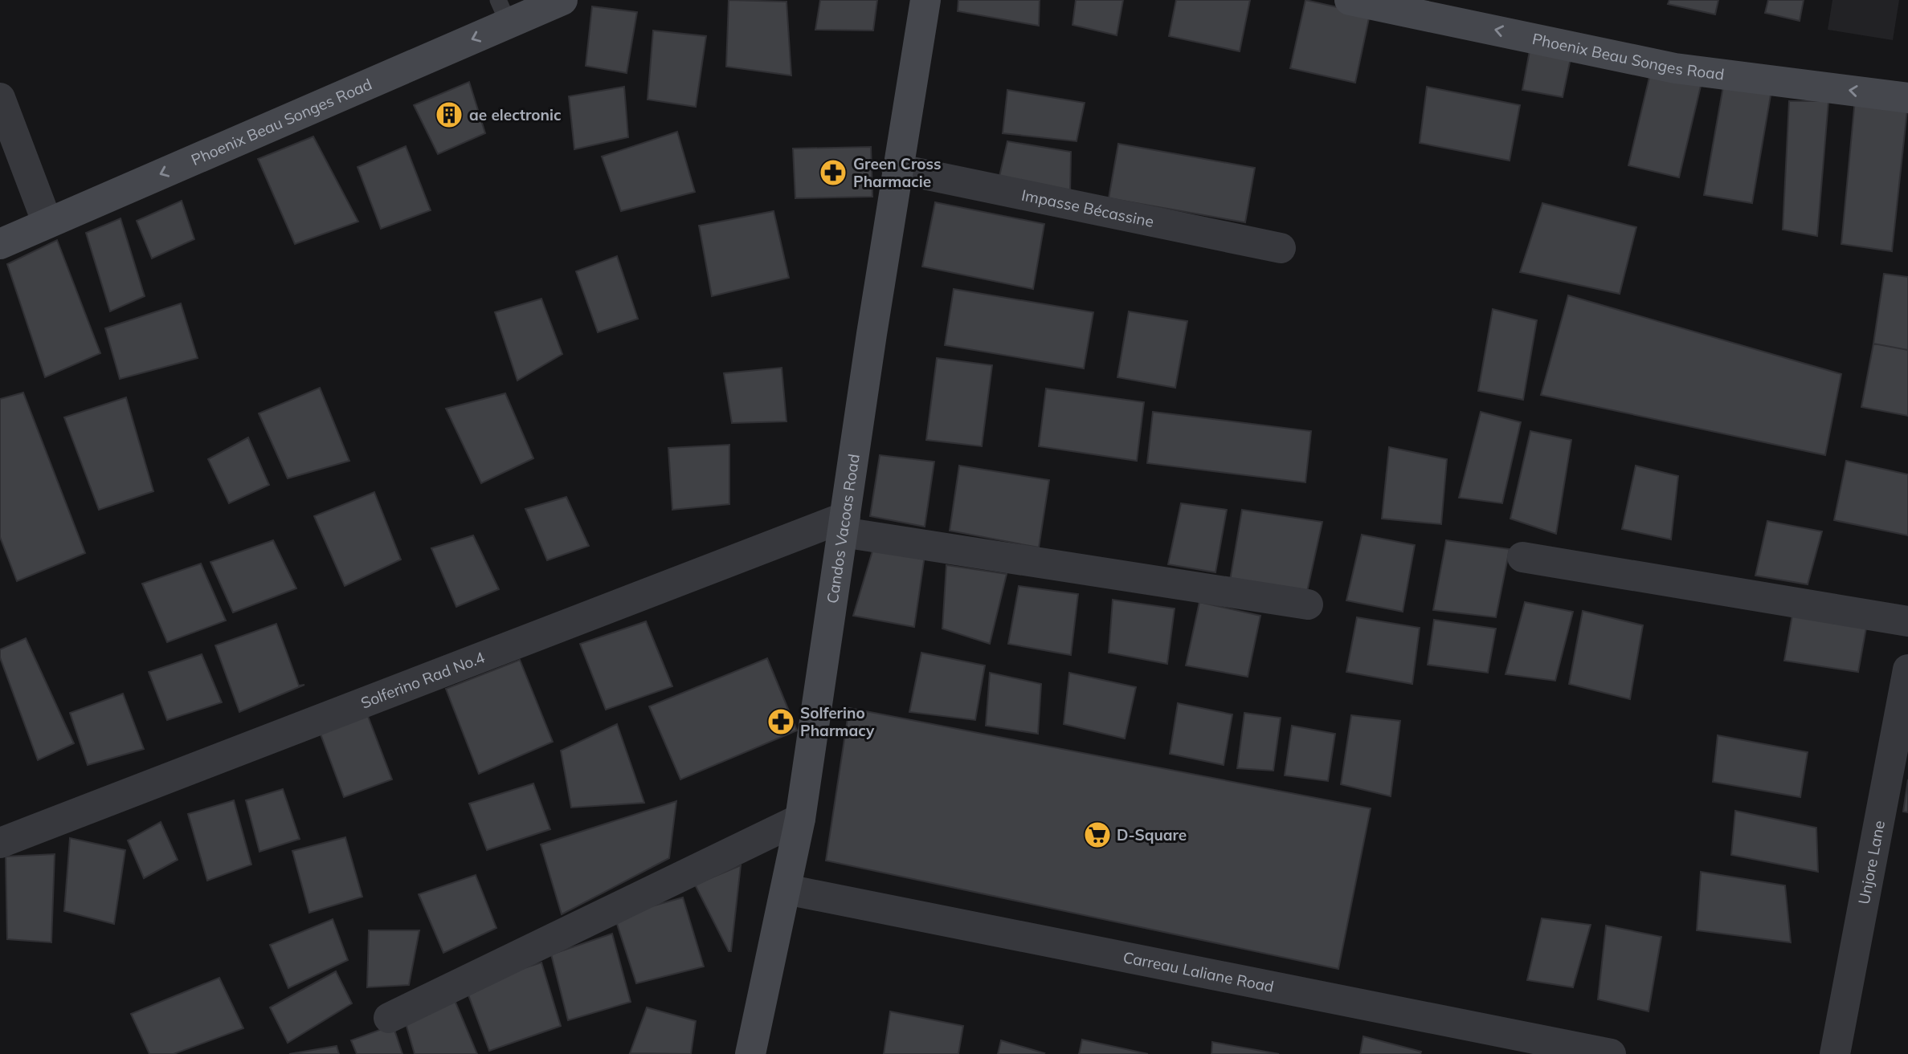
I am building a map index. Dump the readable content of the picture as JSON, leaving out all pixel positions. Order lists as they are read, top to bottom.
{
  "streets": {
    "main road": ["Phoenix Beau Songes Road", "Candos Vacoas Road"],
    "street": [
      "Impasse Bécassine",
      "Solferino Rad No.4",
      "Unjore Lane",
      "Carreau Laliane Road"
    ]
  },
  "crossings": [
    ["Impasse Bécassine", "Candos Vacoas Road"],
    ["Candos Vacoas Road", "Solferino Rad No.4"],
    ["Candos Vacoas Road", "Carreau Laliane Road"]
  ],
  "one_way": ["Phoenix Beau Songes Road"],
  "places": {
    "building": ["ae electronic"],
    "pharmacy": ["Green Cross Pharmacie", "Solferino Pharmacy"],
    "supermarket": ["D-Square"]
  }
}
